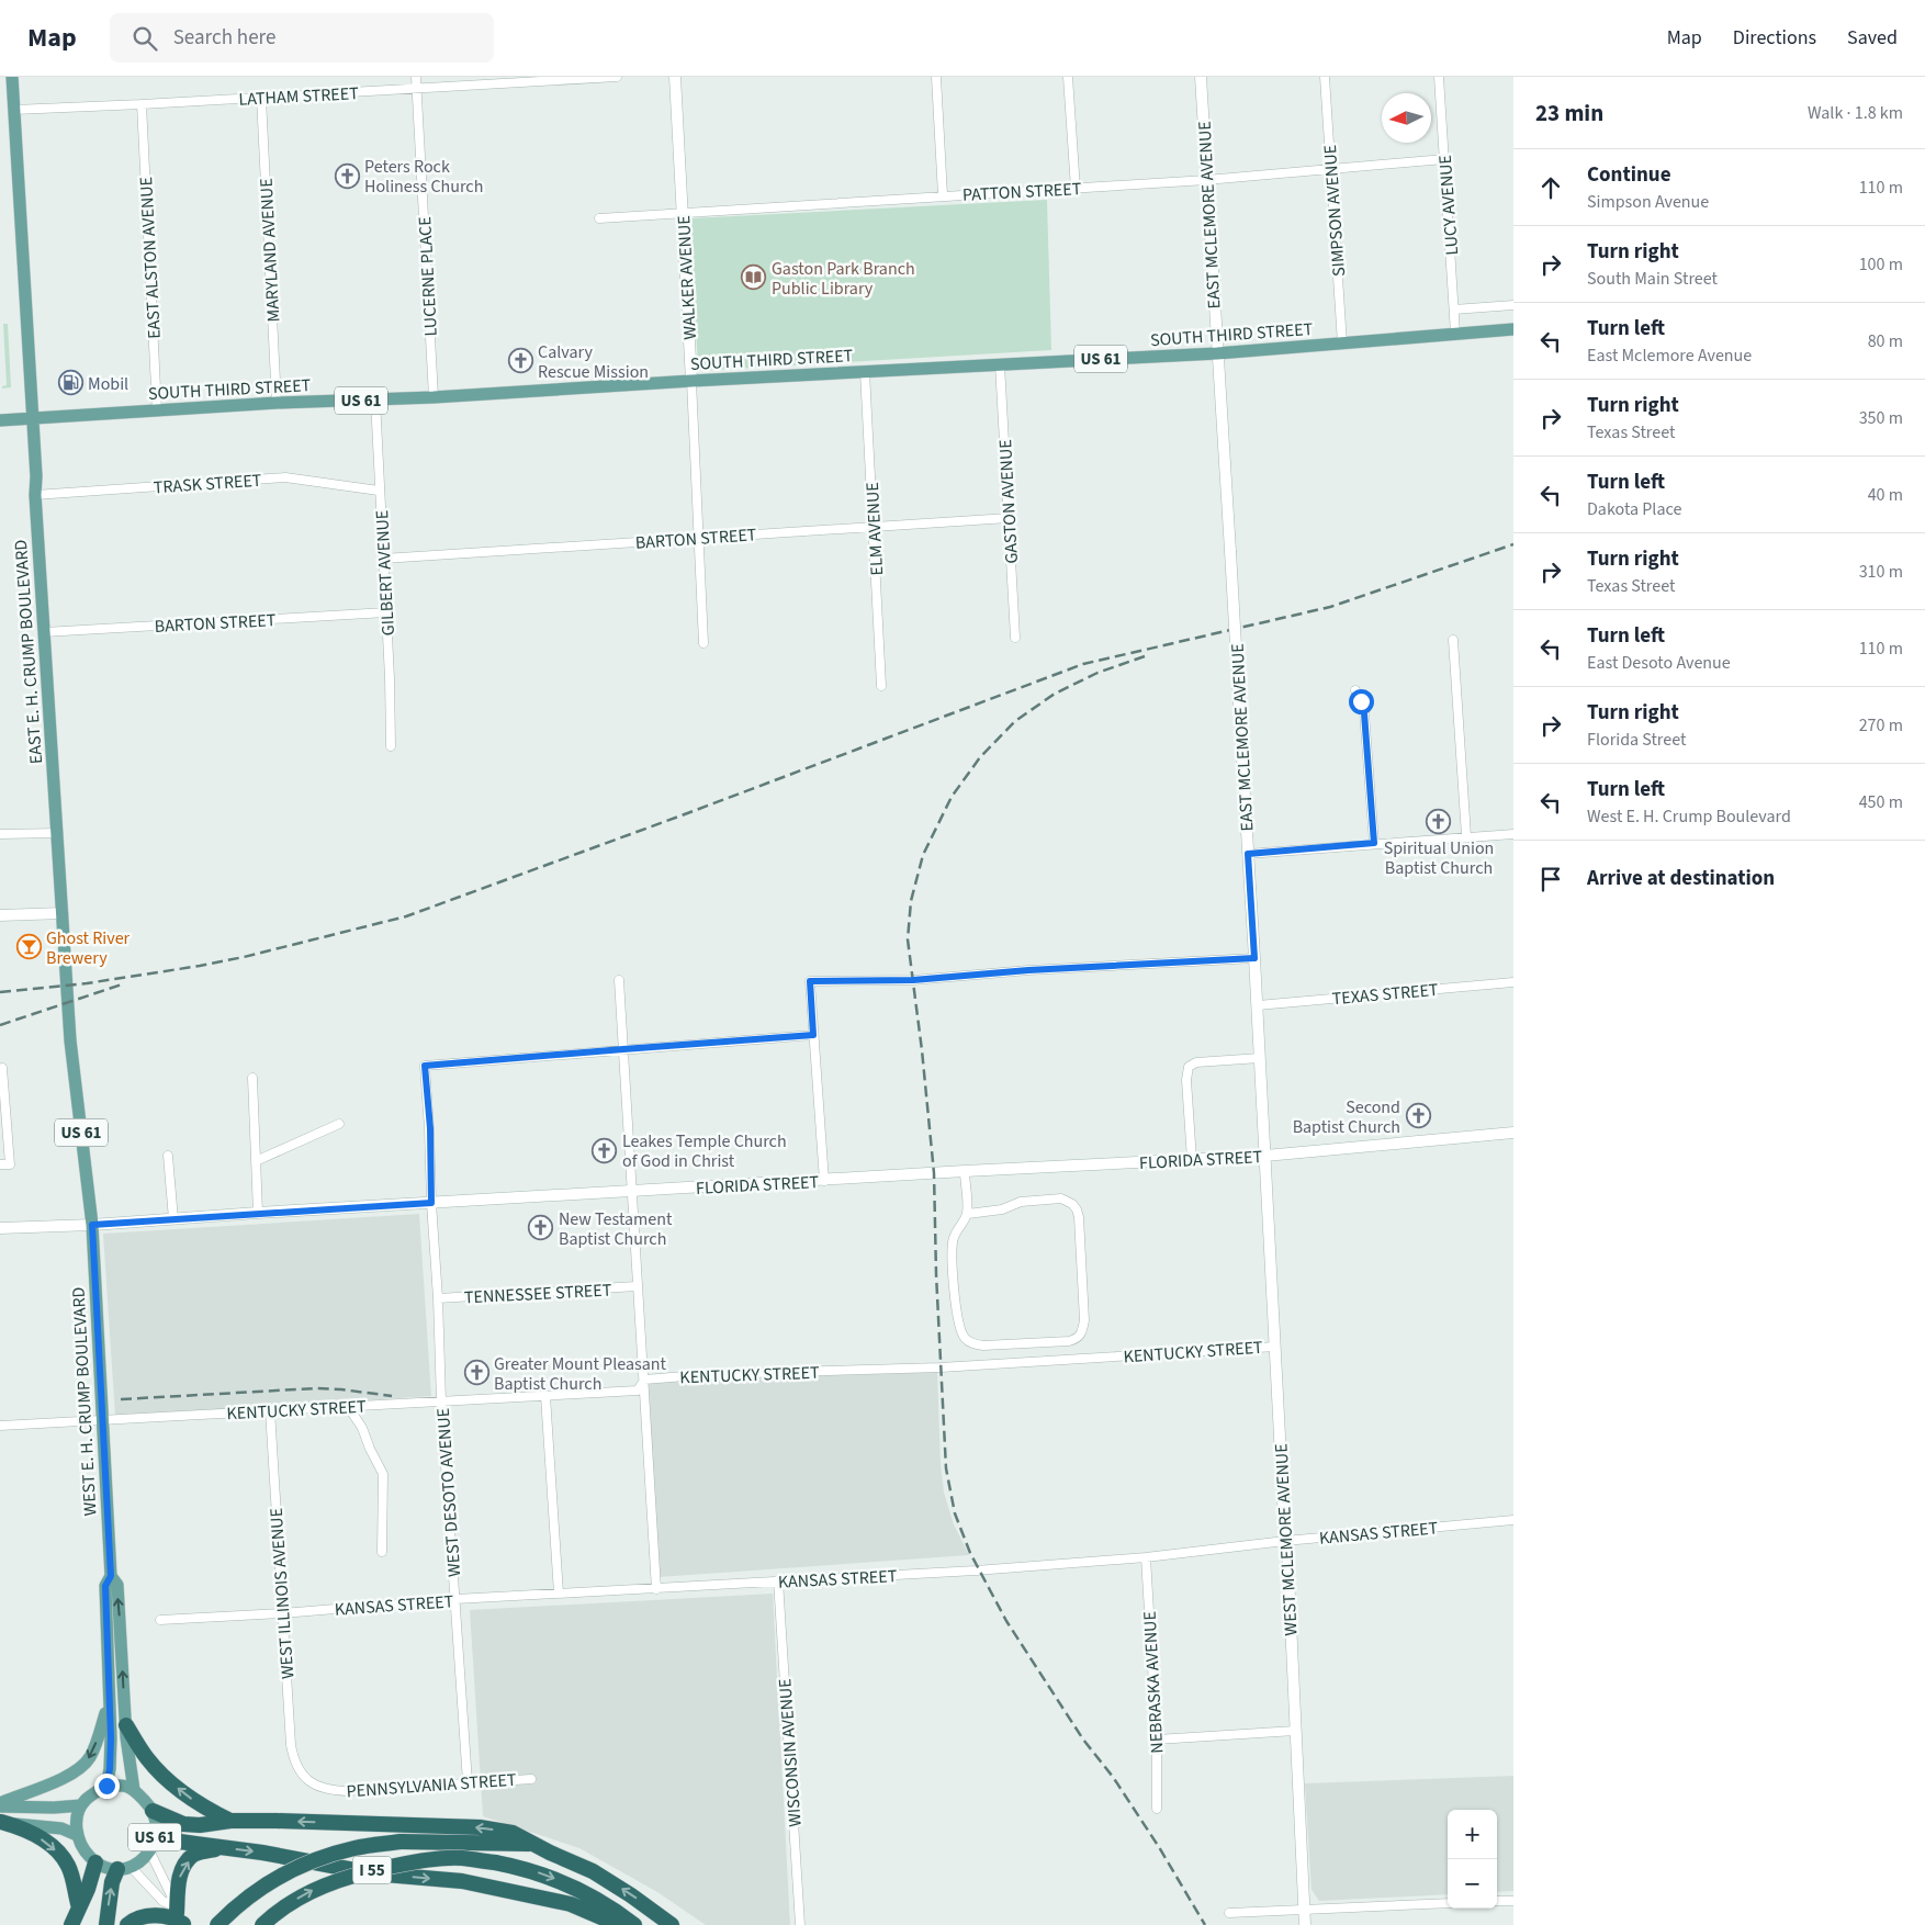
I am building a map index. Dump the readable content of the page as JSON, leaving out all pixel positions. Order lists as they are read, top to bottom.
{
  "streets": {
    "highway": ["US 61", "I 55"],
    "main road": [
      "EAST MCLEMORE AVENUE",
      "WALKER AVENUE",
      "SOUTH THIRD STREET",
      "EAST E. H. CRUMP BOULEVARD",
      "FLORIDA STREET",
      "WEST E. H. CRUMP BOULEVARD",
      "WEST MCLEMORE AVENUE"
    ],
    "street": [
      "LATHAM STREET",
      "PATTON STREET",
      "LUCY AVENUE",
      "SIMPSON AVENUE",
      "MARYLAND AVENUE",
      "EAST ALSTON AVENUE",
      "LUCERNE PLACE",
      "TRASK STREET",
      "GASTON AVENUE",
      "ELM AVENUE",
      "BARTON STREET",
      "GILBERT AVENUE",
      "TEXAS STREET",
      "TENNESSEE STREET",
      "KENTUCKY STREET",
      "WEST DESOTO AVENUE",
      "KANSAS STREET",
      "WEST ILLINOIS AVENUE",
      "NEBRASKA AVENUE",
      "WISCONSIN AVENUE",
      "PENNSYLVANIA STREET"
    ]
  },
  "crossings": [
    ["LATHAM STREET", "MARYLAND AVENUE"],
    ["LATHAM STREET", "EAST ALSTON AVENUE"],
    ["LATHAM STREET", "LUCERNE PLACE"],
    ["LATHAM STREET", "EAST E. H. CRUMP BOULEVARD"],
    ["PATTON STREET", "LUCY AVENUE"],
    ["PATTON STREET", "SIMPSON AVENUE"],
    ["PATTON STREET", "EAST MCLEMORE AVENUE"],
    ["PATTON STREET", "WALKER AVENUE"],
    ["LUCY AVENUE", "SOUTH THIRD STREET"],
    ["SIMPSON AVENUE", "SOUTH THIRD STREET"],
    ["EAST MCLEMORE AVENUE", "SOUTH THIRD STREET"],
    ["EAST MCLEMORE AVENUE", "TEXAS STREET"],
    ["EAST MCLEMORE AVENUE", "FLORIDA STREET"],
    ["EAST MCLEMORE AVENUE", "WEST MCLEMORE AVENUE"],
    ["MARYLAND AVENUE", "SOUTH THIRD STREET"],
    ["EAST ALSTON AVENUE", "SOUTH THIRD STREET"],
    ["LUCERNE PLACE", "SOUTH THIRD STREET"],
    ["WALKER AVENUE", "SOUTH THIRD STREET"],
    ["WALKER AVENUE", "BARTON STREET"],
    ["SOUTH THIRD STREET", "GASTON AVENUE"],
    ["SOUTH THIRD STREET", "ELM AVENUE"],
    ["SOUTH THIRD STREET", "GILBERT AVENUE"],
    ["SOUTH THIRD STREET", "EAST E. H. CRUMP BOULEVARD"],
    ["US 61", "WEST E. H. CRUMP BOULEVARD"],
    ["TRASK STREET", "GILBERT AVENUE"],
    ["TRASK STREET", "EAST E. H. CRUMP BOULEVARD"],
    ["GASTON AVENUE", "BARTON STREET"],
    ["ELM AVENUE", "BARTON STREET"],
    ["BARTON STREET", "GILBERT AVENUE"],
    ["BARTON STREET", "EAST E. H. CRUMP BOULEVARD"],
    ["EAST E. H. CRUMP BOULEVARD", "FLORIDA STREET"],
    ["EAST E. H. CRUMP BOULEVARD", "WEST E. H. CRUMP BOULEVARD"],
    ["FLORIDA STREET", "WEST E. H. CRUMP BOULEVARD"],
    ["FLORIDA STREET", "WEST DESOTO AVENUE"],
    ["FLORIDA STREET", "WEST MCLEMORE AVENUE"],
    ["TENNESSEE STREET", "WEST DESOTO AVENUE"],
    ["KENTUCKY STREET", "WEST E. H. CRUMP BOULEVARD"],
    ["KENTUCKY STREET", "WEST DESOTO AVENUE"],
    ["KENTUCKY STREET", "WEST MCLEMORE AVENUE"],
    ["KENTUCKY STREET", "WEST ILLINOIS AVENUE"],
    ["WEST DESOTO AVENUE", "KANSAS STREET"],
    ["WEST DESOTO AVENUE", "PENNSYLVANIA STREET"],
    ["KANSAS STREET", "WEST MCLEMORE AVENUE"],
    ["KANSAS STREET", "WEST ILLINOIS AVENUE"],
    ["KANSAS STREET", "NEBRASKA AVENUE"],
    ["KANSAS STREET", "WISCONSIN AVENUE"],
    ["WEST ILLINOIS AVENUE", "PENNSYLVANIA STREET"]
  ],
  "places": {
    "church": [
      "Peters Rock Holiness Church",
      "Calvary Rescue Mission",
      "Spiritual Union Baptist Church",
      "Second Baptist Church",
      "Leakes Temple Church of God in Christ",
      "New Testament Baptist Church",
      "Greater Mount Pleasant Baptist Church"
    ],
    "library": ["Gaston Park Branch Public Library"],
    "fuel station": ["Mobil"],
    "bar": ["Ghost River Brewery"]
  },
  "north": "left",
  "page": {
    "header": "Map",
    "search": "Search here",
    "nav": ["Map", "Directions", "Saved"],
    "heading": ["23 min", "Walk · 1.8 km"],
    "list": [
      ["Continue", "Simpson Avenue", "110 m"],
      ["Turn right", "South Main Street", "100 m"],
      ["Turn left", "East Mclemore Avenue", "80 m"],
      ["Turn right", "Texas Street", "350 m"],
      ["Turn left", "Dakota Place", "40 m"],
      ["Turn right", "Texas Street", "310 m"],
      ["Turn left", "East Desoto Avenue", "110 m"],
      ["Turn right", "Florida Street", "270 m"],
      ["Turn left", "West E. H. Crump Boulevard", "450 m"],
      "Arrive at destination"
    ],
    "map_buttons": ["+", "−"]
  }
}
